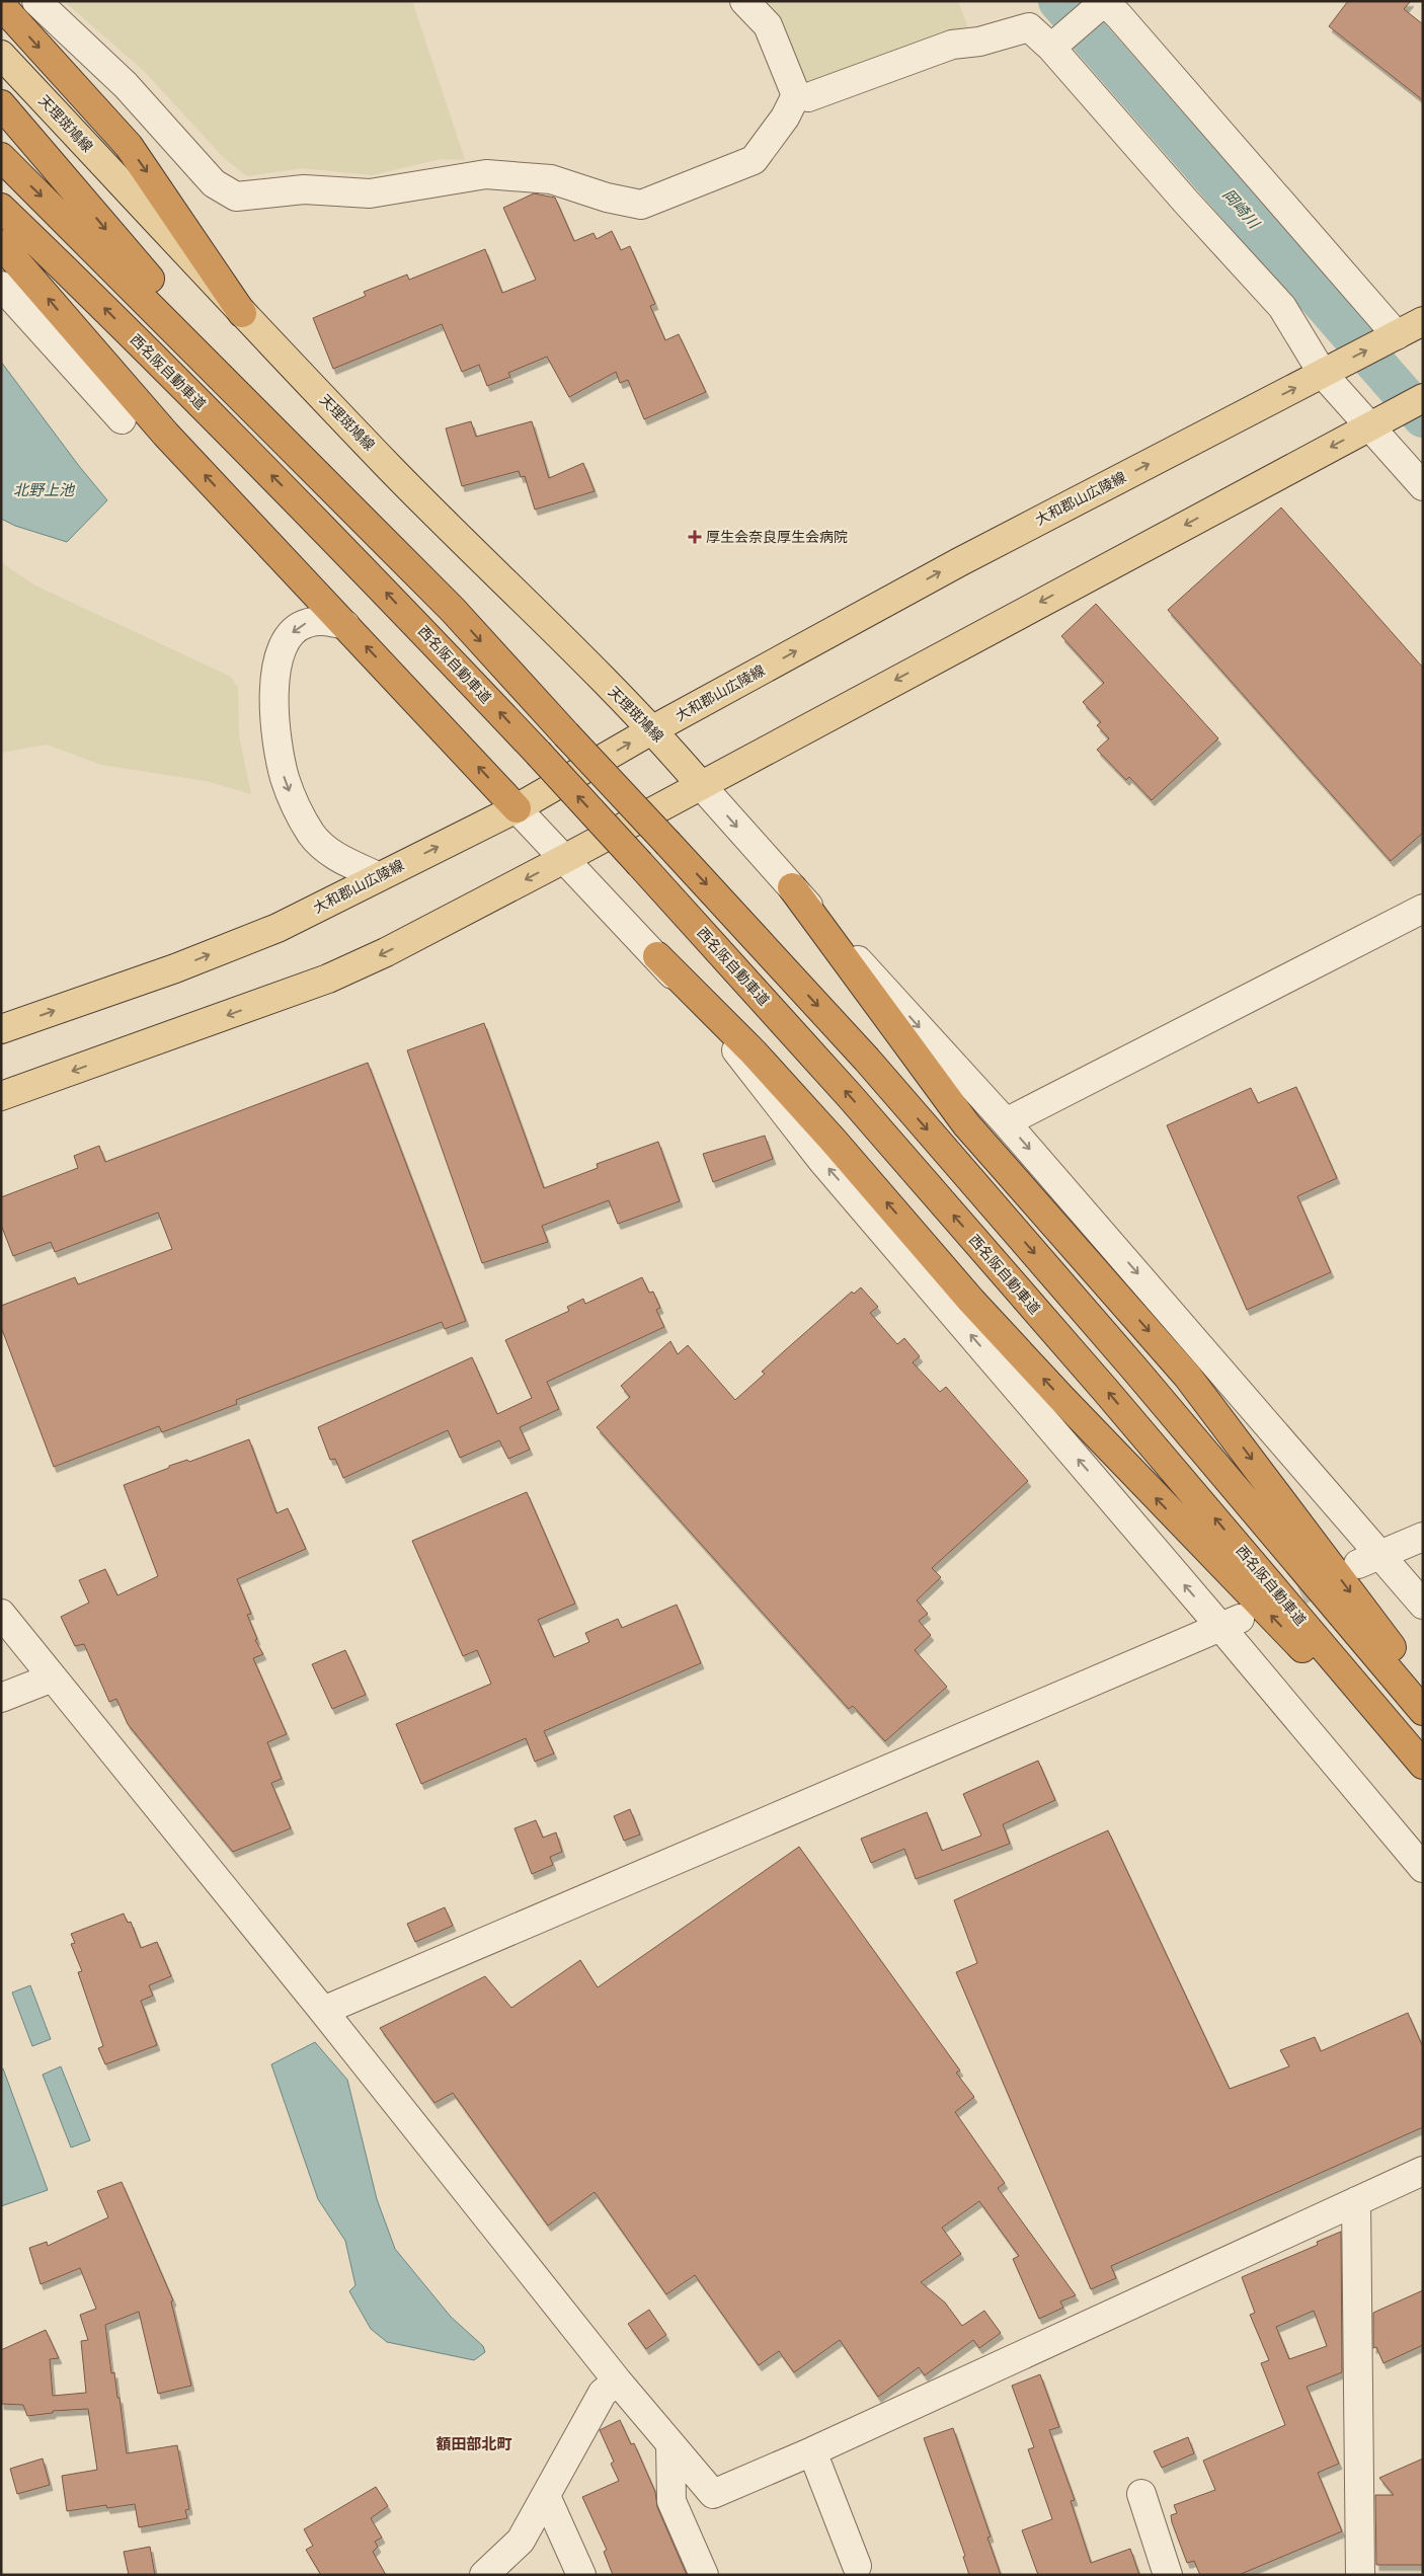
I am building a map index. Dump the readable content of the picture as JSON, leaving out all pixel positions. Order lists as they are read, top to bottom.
{
  "streets": {
    "highway": ["西名阪自動車道"],
    "main road": ["天理斑鳩線", "大和郡山広陵線"]
  },
  "crossings": [
    ["天理斑鳩線", "大和郡山広陵線"]
  ],
  "districts": ["額田部北町"],
  "water": ["岡崎川", "北野上池"],
  "places": {
    "health": ["厚生会奈良厚生会病院"]
  }
}
